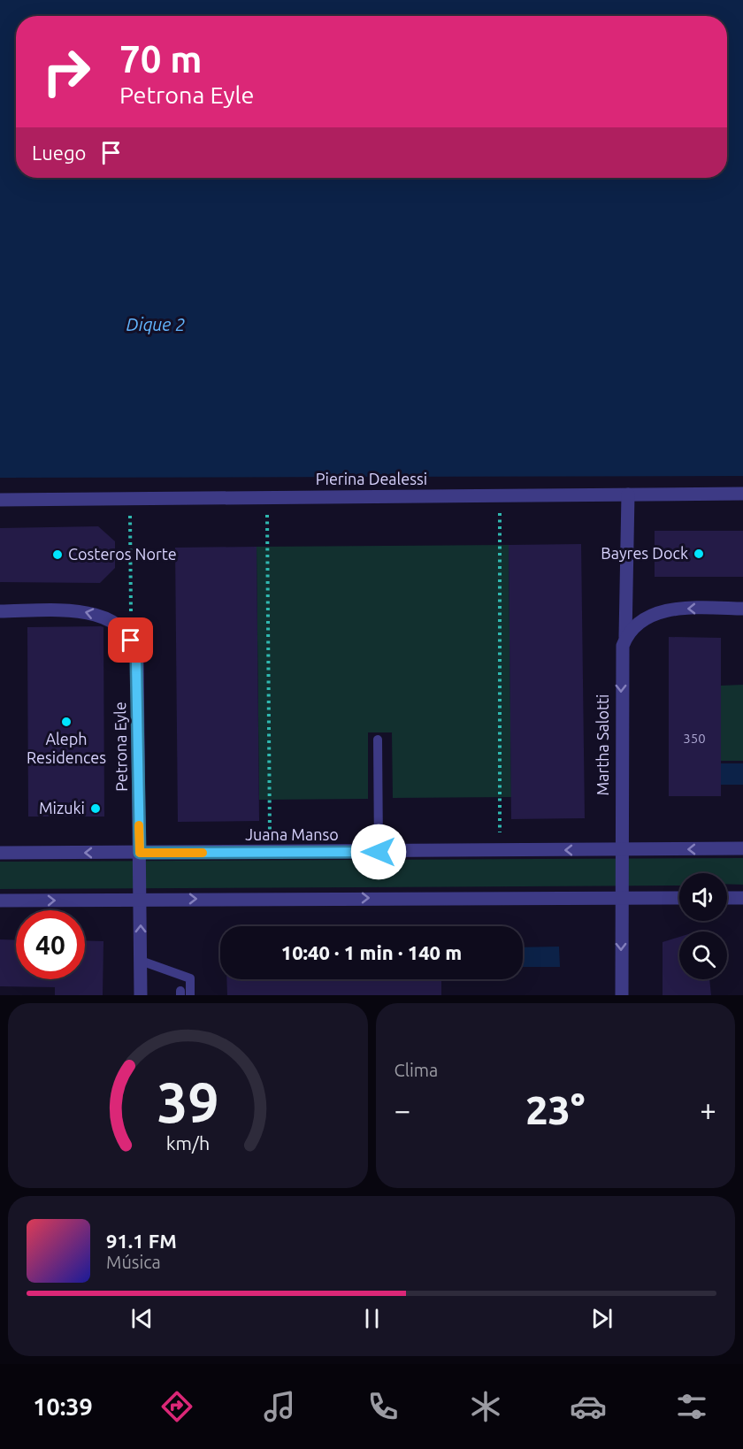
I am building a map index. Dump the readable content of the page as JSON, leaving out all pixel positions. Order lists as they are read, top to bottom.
{
  "streets": {
    "street": [
      "Pierina Dealessi",
      "Martha Salotti",
      "Petrona Eyle",
      "Juana Manso"
    ]
  },
  "crossings": [
    ["Pierina Dealessi", "Martha Salotti"],
    ["Martha Salotti", "Juana Manso"],
    ["Petrona Eyle", "Juana Manso"]
  ],
  "one_way": ["Martha Salotti"],
  "water": ["Dique 2"],
  "places": [
    "Bayres Dock",
    "Costeros Norte",
    "Aleph Residences",
    "Mizuki"
  ],
  "house_numbers": ["350"],
  "page": {
    "turn": ["70 m", "Petrona Eyle"],
    "then": "Luego",
    "limit": "40",
    "trip": "10:40 · 1 min · 140 m",
    "tile": "Clima",
    "heat": ["−", "23°", "+"],
    "song": ["91.1 FM", "Música"],
    "tabs": "10:39",
    "gauge": ["39", "km/h"]
  }
}
